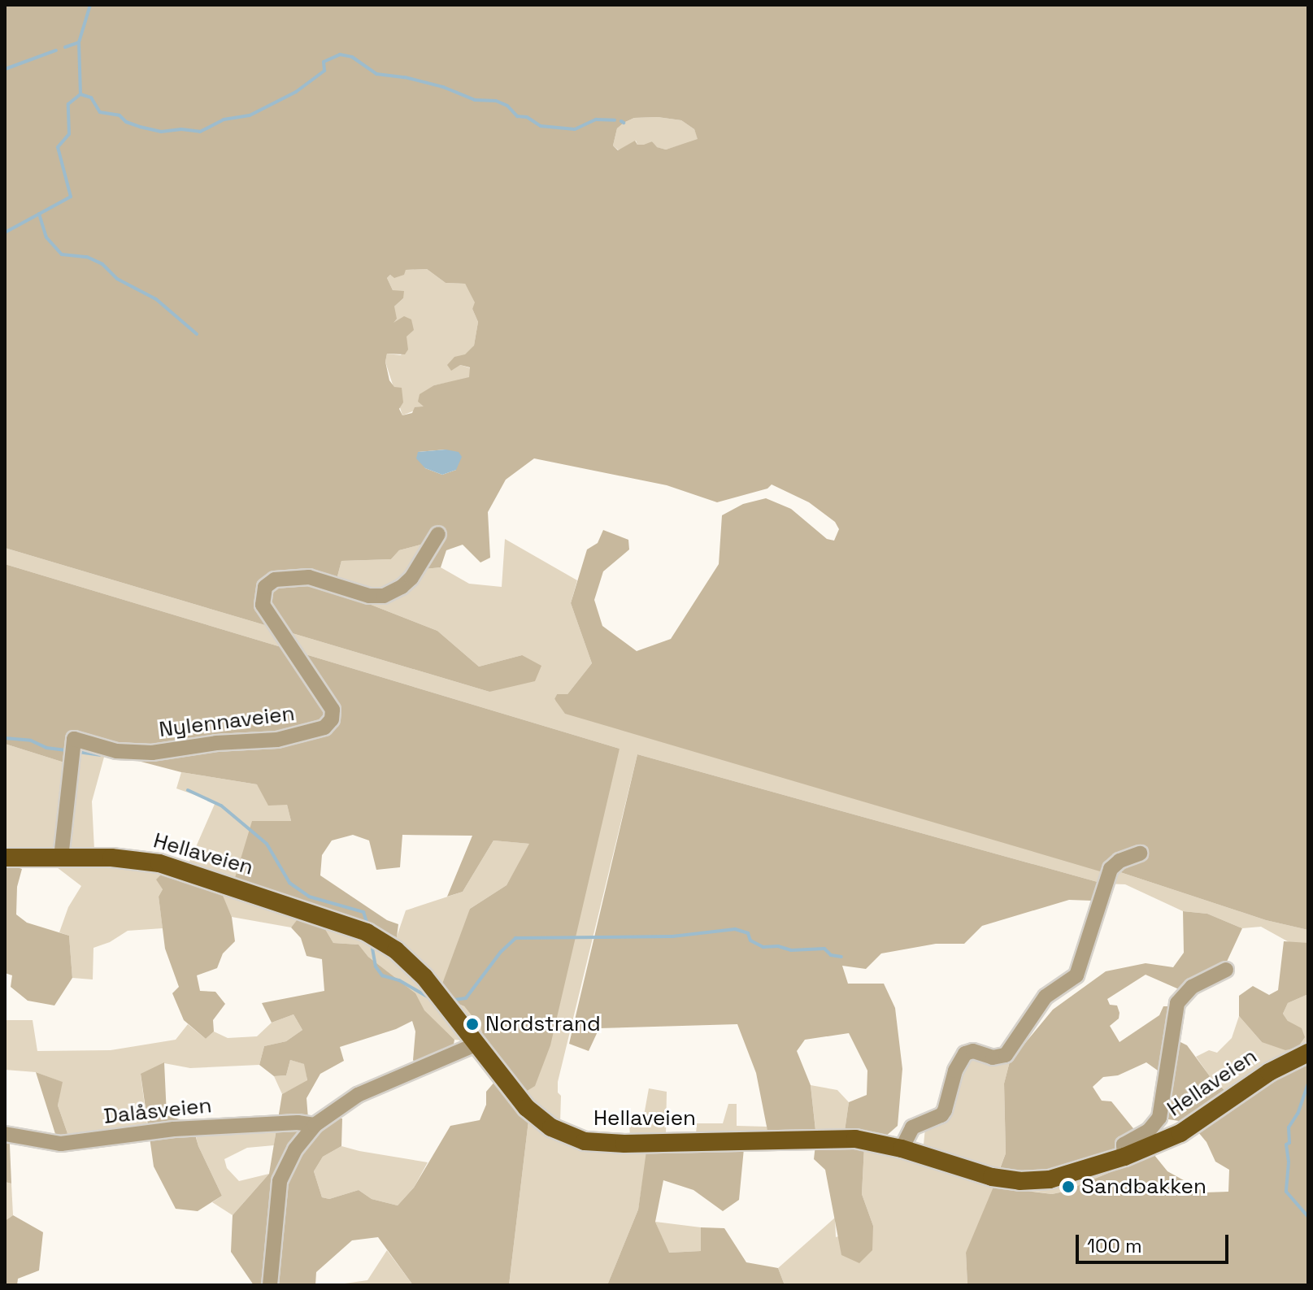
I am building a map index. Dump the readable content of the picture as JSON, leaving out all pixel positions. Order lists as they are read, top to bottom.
{
  "streets": {
    "main road": ["Hellaveien"],
    "street": ["Nylennaveien", "Dalåsveien"]
  },
  "crossings": [
    ["Nylennaveien", "Hellaveien"]
  ],
  "places": ["Nordstrand", "Sandbakken"],
  "scale_bar": "100 m"
}
